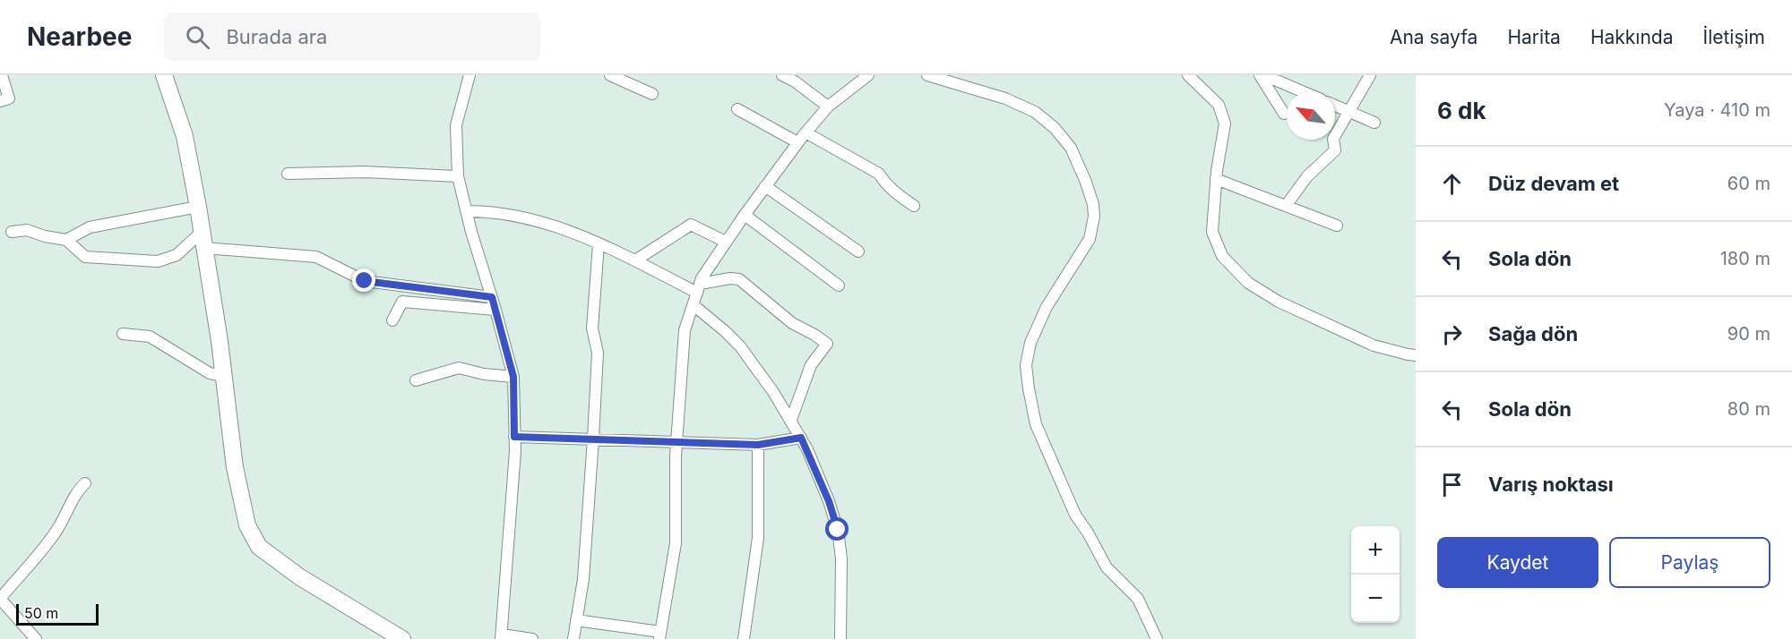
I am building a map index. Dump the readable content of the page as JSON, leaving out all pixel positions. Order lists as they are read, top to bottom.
{
  "scale_bar": "50 m",
  "north": "top left",
  "page": {
    "header": "Nearbee",
    "search": "Burada ara",
    "nav": [
      "Ana sayfa",
      "Harita",
      "Hakkında",
      "İletişim"
    ],
    "heading": ["6 dk", "Yaya · 410 m"],
    "list": [
      ["Düz devam et", "60 m"],
      ["Sola dön", "180 m"],
      ["Sağa dön", "90 m"],
      ["Sola dön", "80 m"],
      "Varış noktası"
    ],
    "buttons": ["Kaydet", "Paylaş"],
    "map_buttons": ["+", "−"],
    "scale": "50 m"
  }
}
